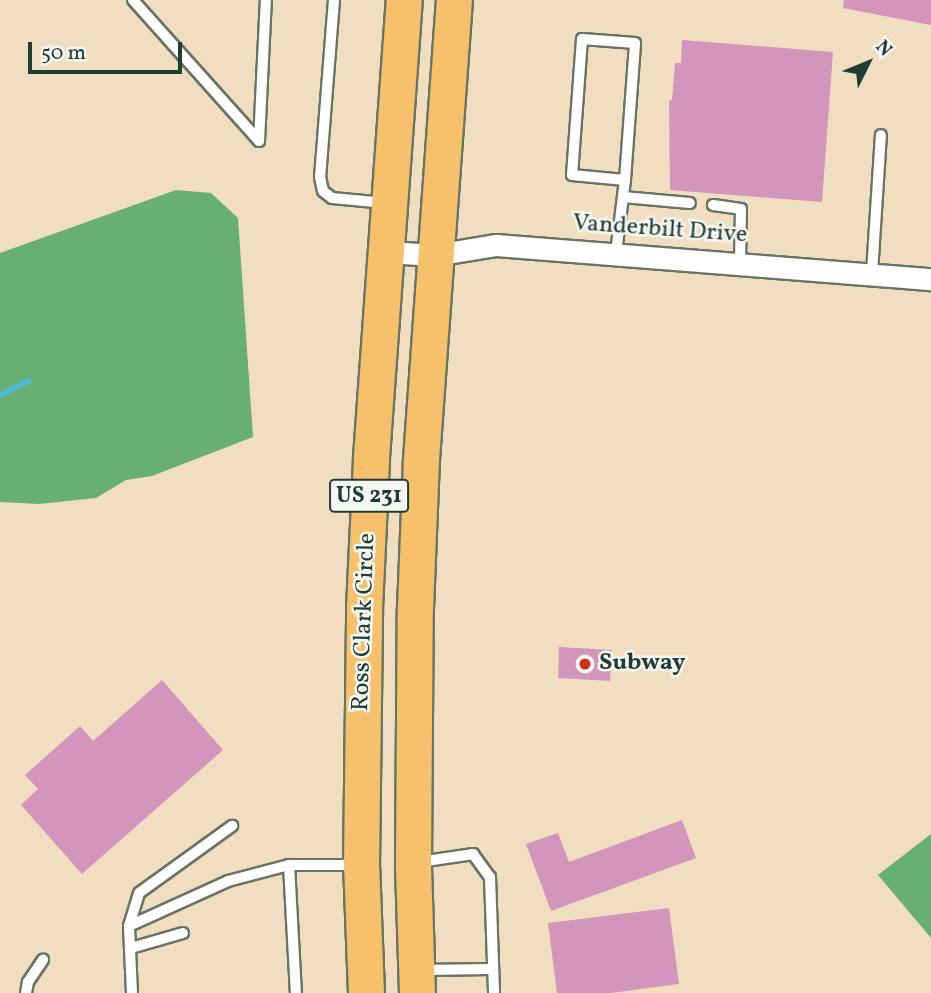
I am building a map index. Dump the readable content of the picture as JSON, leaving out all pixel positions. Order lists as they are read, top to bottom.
{
  "streets": {
    "highway": ["US 231", "Ross Clark Circle"],
    "street": ["Vanderbilt Drive"]
  },
  "crossings": [
    ["Vanderbilt Drive", "Ross Clark Circle"]
  ],
  "places": ["Subway"],
  "scale_bar": "50 m",
  "north": "top right"
}
